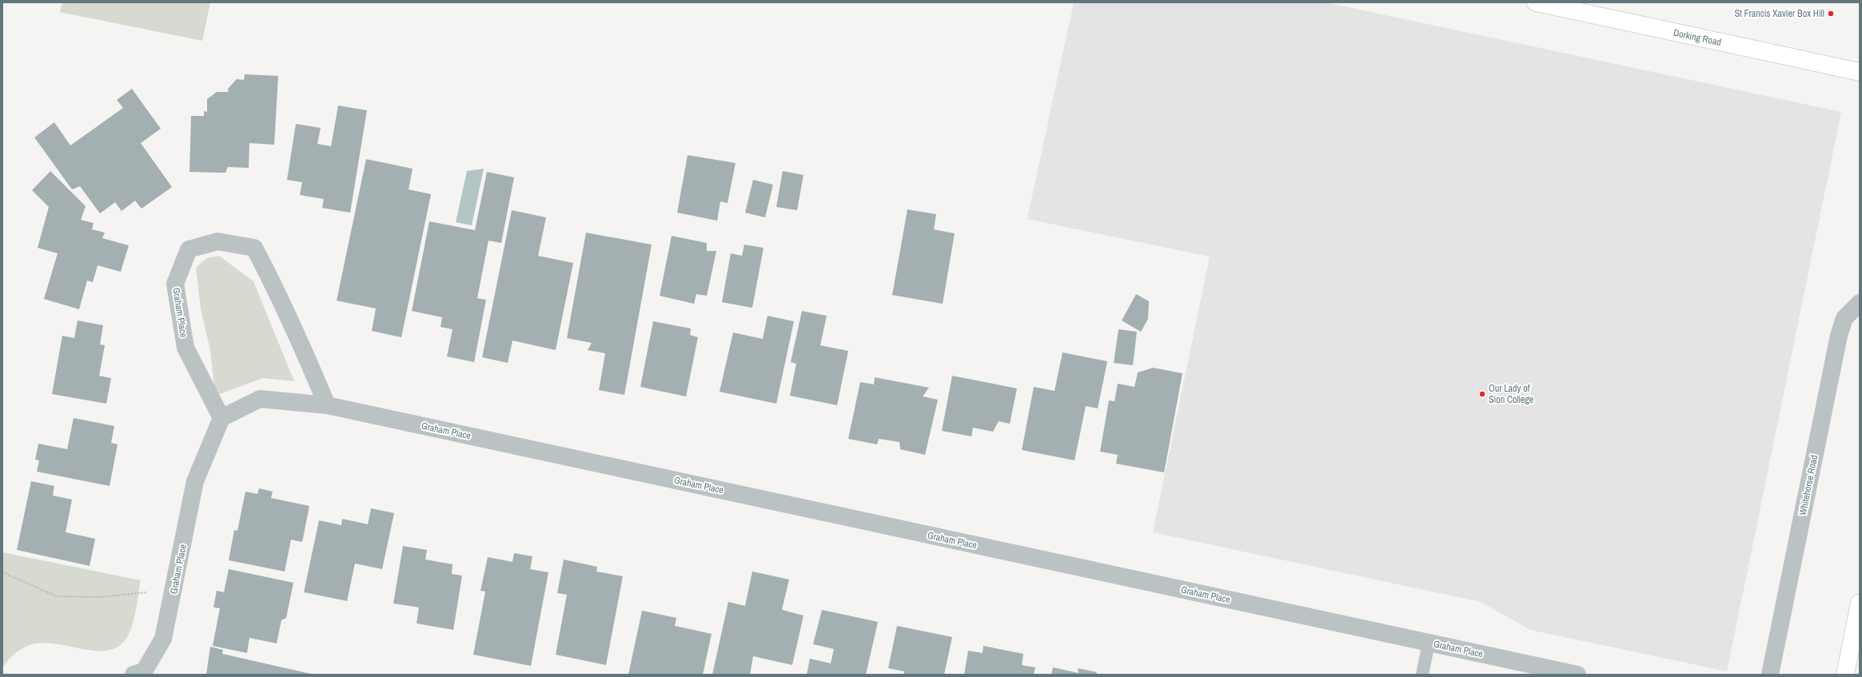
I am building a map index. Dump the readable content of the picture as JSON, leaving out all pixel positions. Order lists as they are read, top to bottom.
{
  "streets": {
    "main road": ["Dorking Road"],
    "street": ["Graham Place", "Whitehorse Road"]
  },
  "places": ["St Francis Xavier Box Hill", "Our Lady of Sion College"]
}
